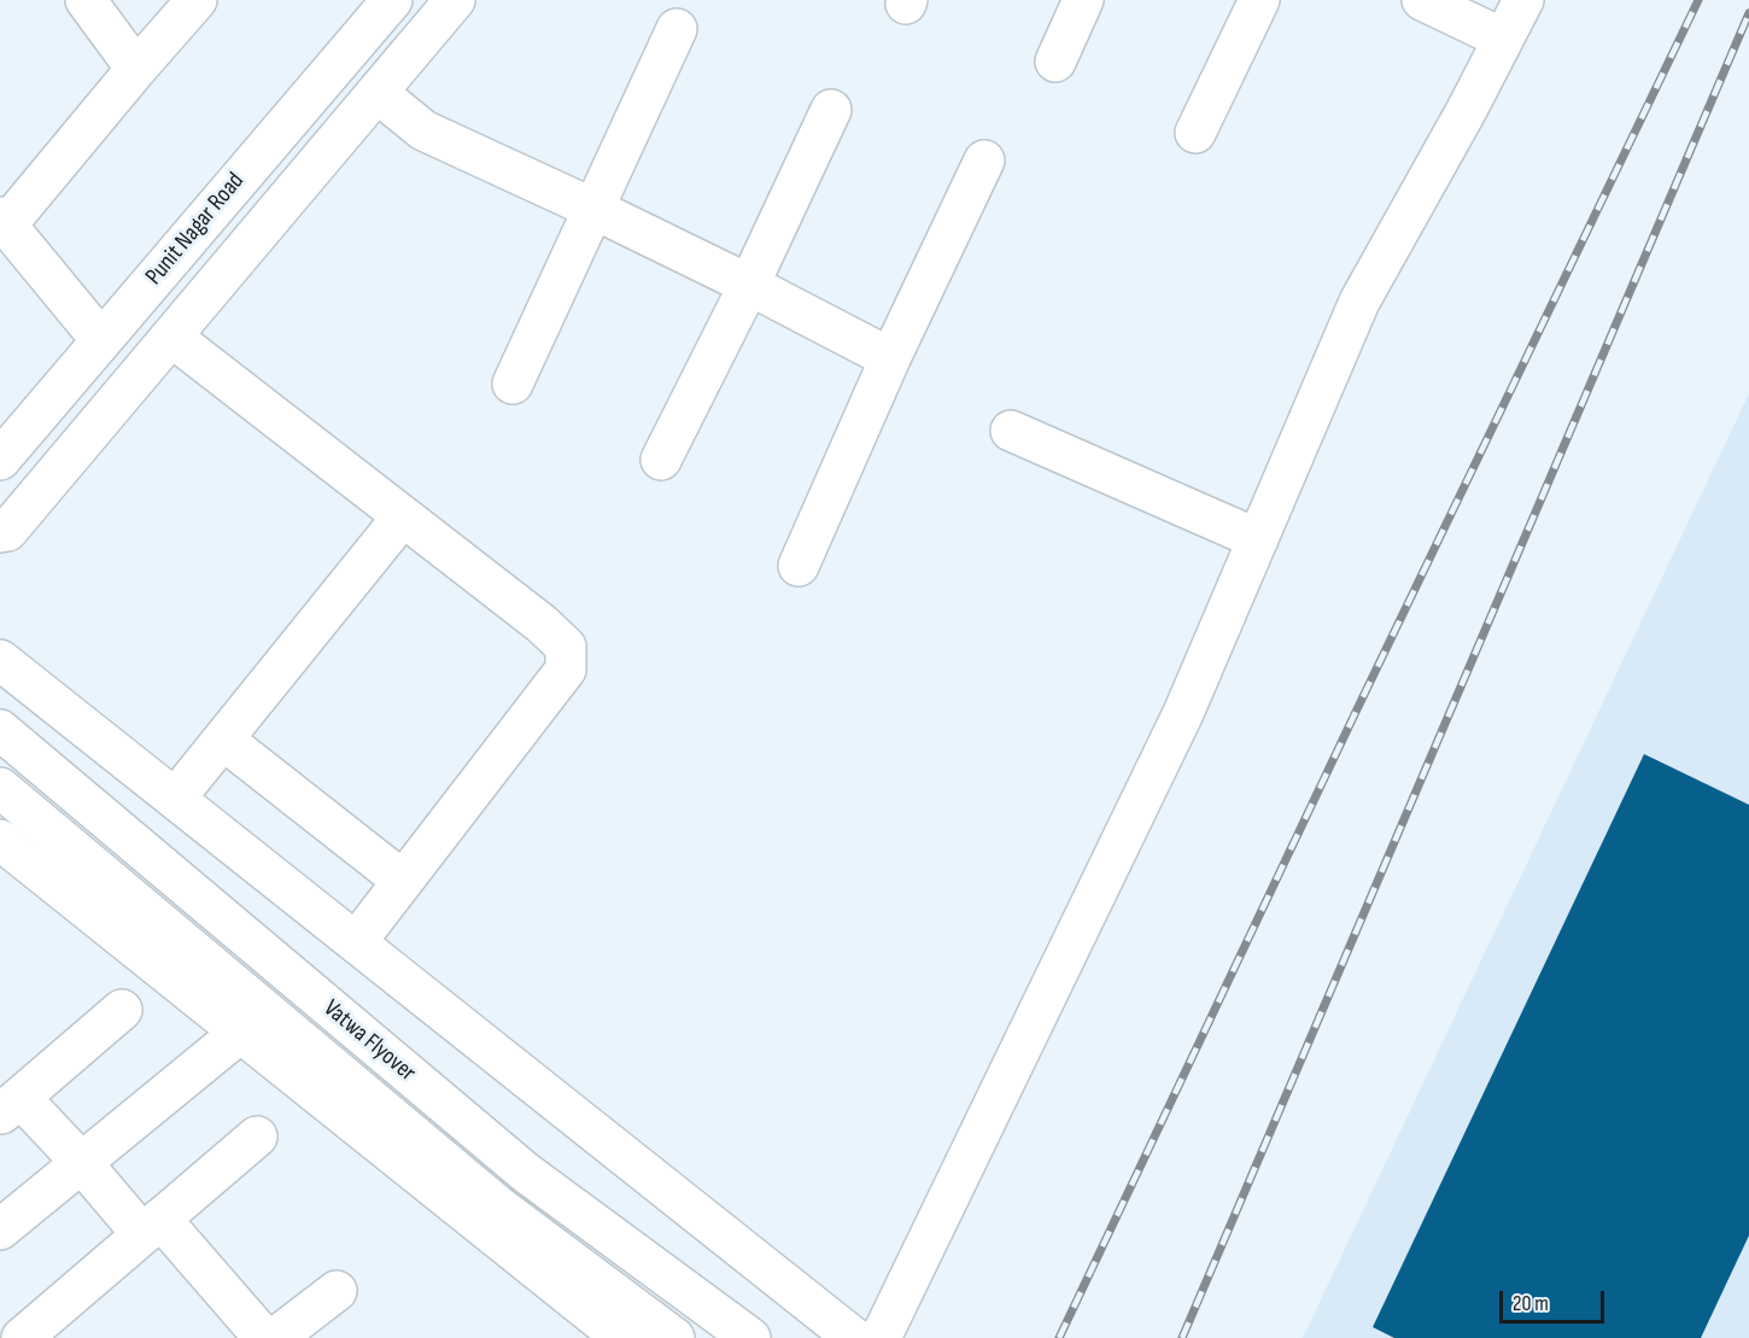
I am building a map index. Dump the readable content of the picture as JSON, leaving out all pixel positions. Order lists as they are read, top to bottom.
{
  "streets": {
    "street": ["Punit Nagar Road", "Vatwa Flyover"]
  },
  "scale_bar": "20 m"
}
